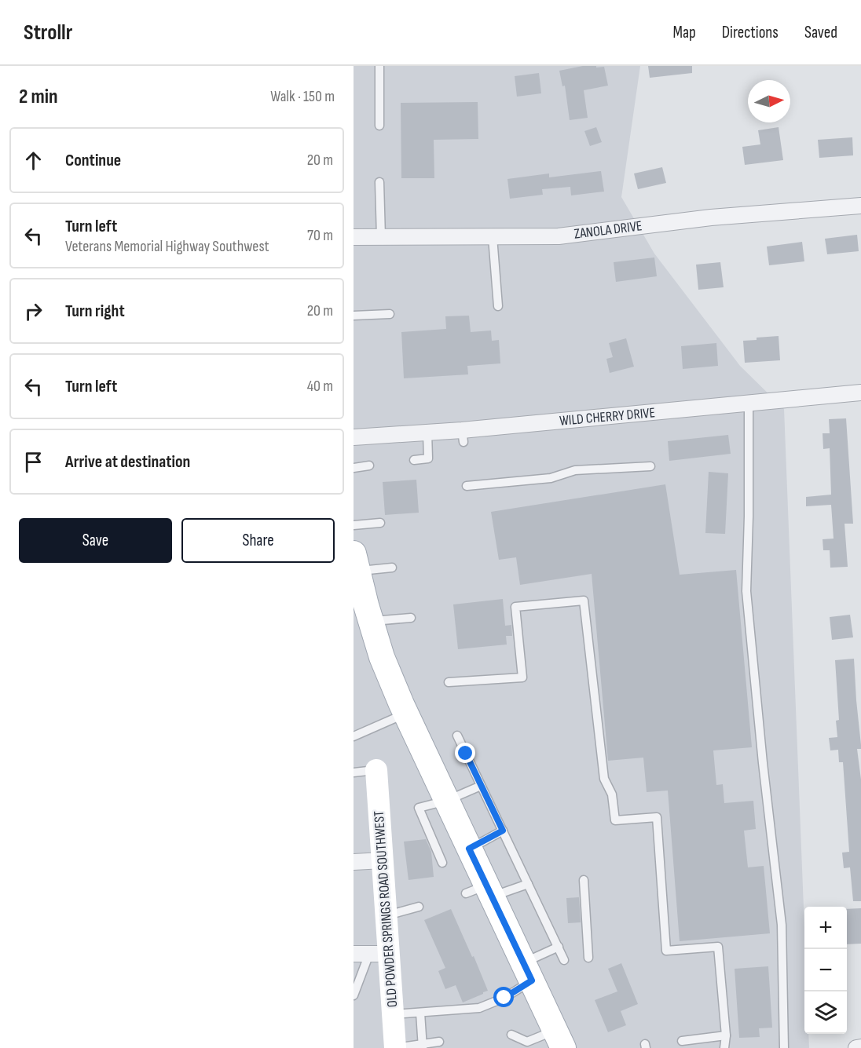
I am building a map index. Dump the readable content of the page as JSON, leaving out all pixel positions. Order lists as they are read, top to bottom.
{
  "streets": {
    "street": ["ZANOLA DRIVE", "WILD CHERRY DRIVE", "OLD POWDER SPRINGS ROAD SOUTHWEST"]
  },
  "north": "right",
  "page": {
    "header": "Strollr",
    "nav": ["Map", "Directions", "Saved"],
    "heading": ["2 min", "Walk · 150 m"],
    "list": [
      ["Continue", "20 m"],
      ["Turn left", "Veterans Memorial Highway Southwest", "70 m"],
      ["Turn right", "20 m"],
      ["Turn left", "40 m"],
      "Arrive at destination"
    ],
    "buttons": ["Save", "Share"],
    "map_buttons": ["+", "−"]
  }
}
